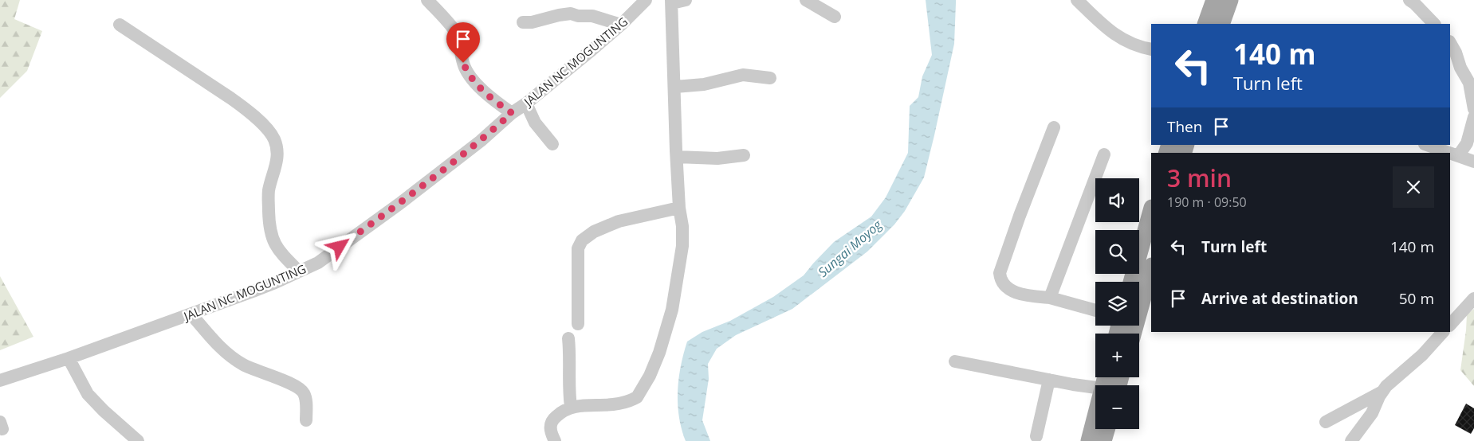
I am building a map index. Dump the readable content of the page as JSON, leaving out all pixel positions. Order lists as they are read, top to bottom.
{
  "streets": {
    "street": ["JALAN NC MOGUNTING"]
  },
  "water": ["Sungai Moyog"],
  "page": {
    "turn": ["140 m", "Turn left"],
    "then": "Then",
    "heading": ["3 min", "190 m · 09:50"],
    "map_buttons": ["+", "−"],
    "list": [
      {
        "name": "Turn left",
        "value": "140 m"
      },
      {
        "name": "Arrive at destination",
        "value": "50 m"
      }
    ]
  }
}
